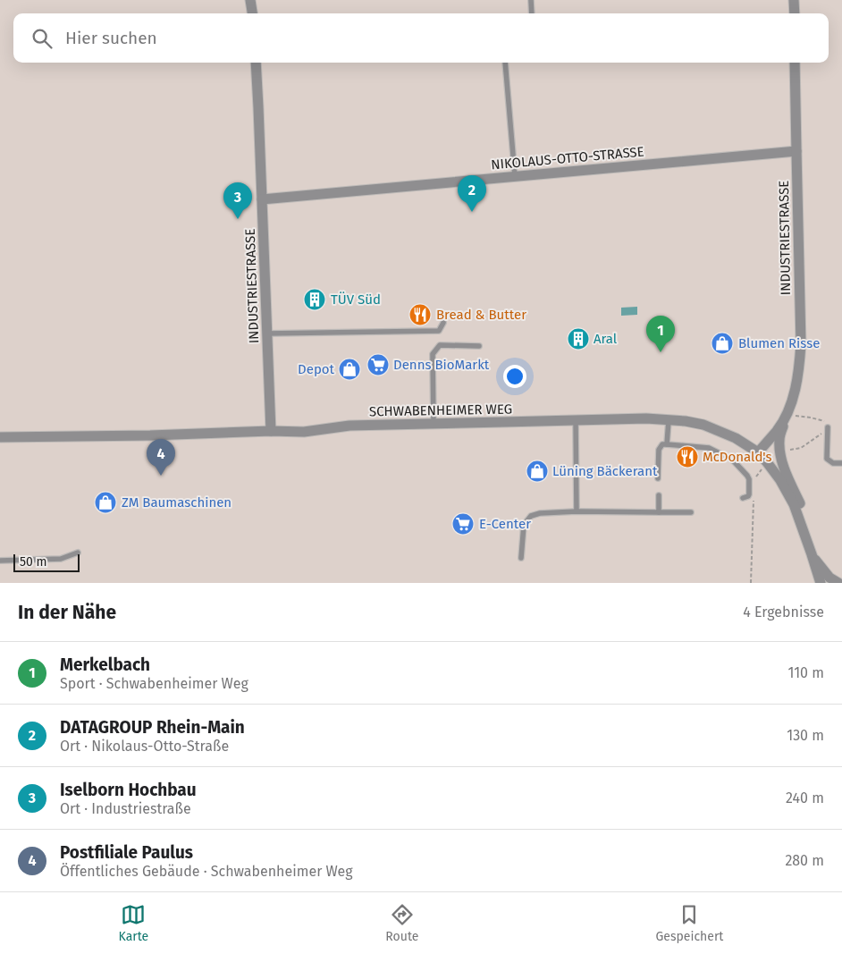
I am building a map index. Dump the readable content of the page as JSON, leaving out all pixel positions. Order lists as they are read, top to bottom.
{
  "streets": {
    "street": ["NIKOLAUS-OTTO-STRASSE", "INDUSTRIESTRASSE", "SCHWABENHEIMER WEG"]
  },
  "crossings": [
    ["NIKOLAUS-OTTO-STRASSE", "INDUSTRIESTRASSE"],
    ["INDUSTRIESTRASSE", "SCHWABENHEIMER WEG"]
  ],
  "places": {
    "building": ["TÜV Süd", "Aral"],
    "restaurant": ["Bread & Butter", "McDonald's"],
    "shop": [
      "Blumen Risse",
      "Depot",
      "Lüning Bäckerant",
      "ZM Baumaschinen"
    ],
    "supermarket": ["Denns BioMarkt", "E-Center"]
  },
  "scale_bar": "50 m",
  "page": {
    "search": "Hier suchen",
    "pins": [
      "2",
      "3",
      "1",
      "4"
    ],
    "scale": "50 m",
    "heading": ["In der Nähe", "4 Ergebnisse"],
    "list": [
      {
        "mark": "1",
        "name": "Merkelbach",
        "note": "Sport · Schwabenheimer Weg",
        "value": "110 m"
      },
      {
        "mark": "2",
        "name": "DATAGROUP Rhein-Main",
        "note": "Ort · Nikolaus-Otto-Straße",
        "value": "130 m"
      },
      {
        "mark": "3",
        "name": "Iselborn Hochbau",
        "note": "Ort · Industriestraße",
        "value": "240 m"
      },
      {
        "mark": "4",
        "name": "Postfiliale Paulus",
        "note": "Öffentliches Gebäude · Schwabenheimer Weg",
        "value": "280 m"
      }
    ],
    "nav": ["Karte", "Route", "Gespeichert"]
  }
}
